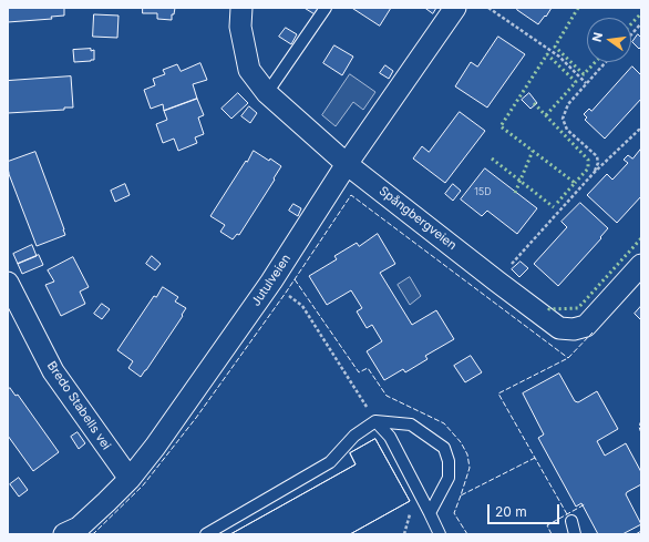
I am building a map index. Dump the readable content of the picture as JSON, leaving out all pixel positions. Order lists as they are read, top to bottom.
{
  "streets": {
    "street": ["Spångbergveien", "Jutulveien", "Bredo Stabells vei"]
  },
  "crossings": [
    ["Spångbergveien", "Jutulveien"],
    ["Jutulveien", "Bredo Stabells vei"]
  ],
  "house_numbers": ["15D"],
  "scale_bar": "20 m",
  "north": "left"
}
